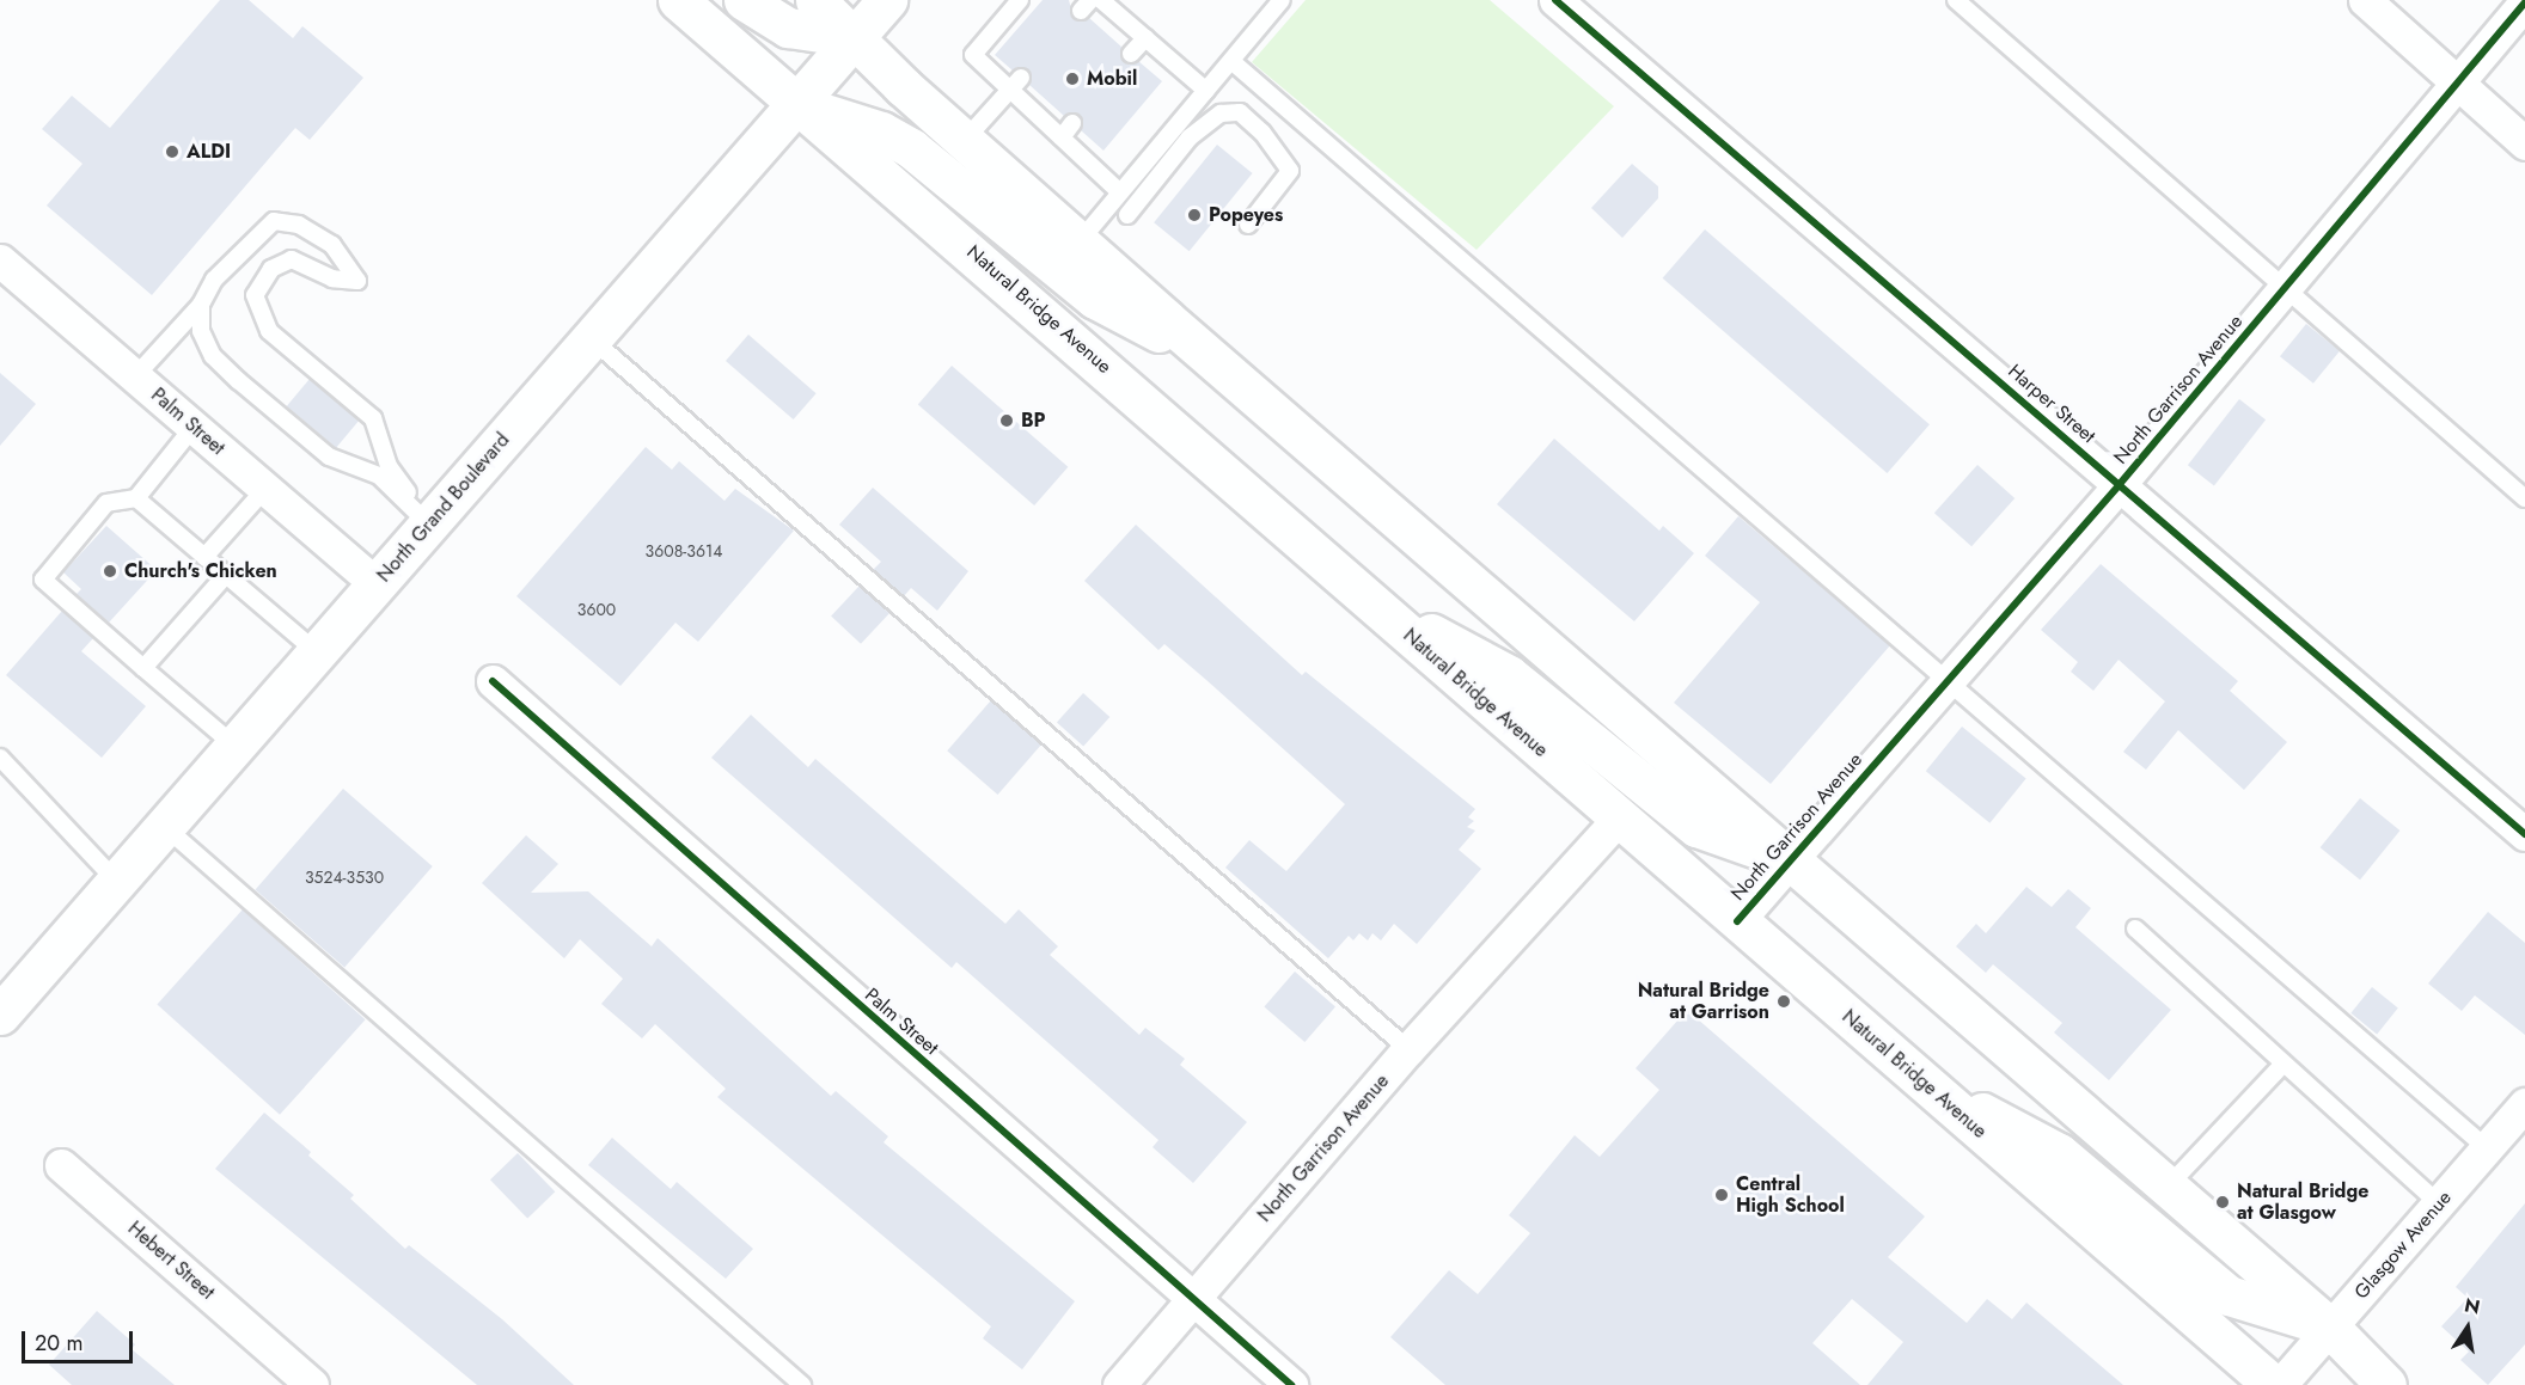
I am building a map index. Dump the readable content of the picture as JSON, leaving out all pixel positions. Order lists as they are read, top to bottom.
{
  "streets": {
    "main road": ["Natural Bridge Avenue", "North Grand Boulevard"],
    "street": [
      "North Garrison Avenue",
      "Harper Street",
      "Palm Street",
      "Glasgow Avenue",
      "Hebert Street"
    ]
  },
  "crossings": [
    ["Natural Bridge Avenue", "North Garrison Avenue"],
    ["Natural Bridge Avenue", "North Grand Boulevard"],
    ["North Garrison Avenue", "Harper Street"],
    ["North Garrison Avenue", "Palm Street"],
    ["Palm Street", "North Grand Boulevard"]
  ],
  "places": [
    "Mobil",
    "ALDI",
    "Popeyes",
    "BP",
    "Church's Chicken",
    "Natural Bridge at Garrison",
    "Central High School",
    "Natural Bridge at Glasgow"
  ],
  "house_numbers": ["3608-3614", "3600", "3524-3530"],
  "scale_bar": "20 m",
  "north": "top"
}
